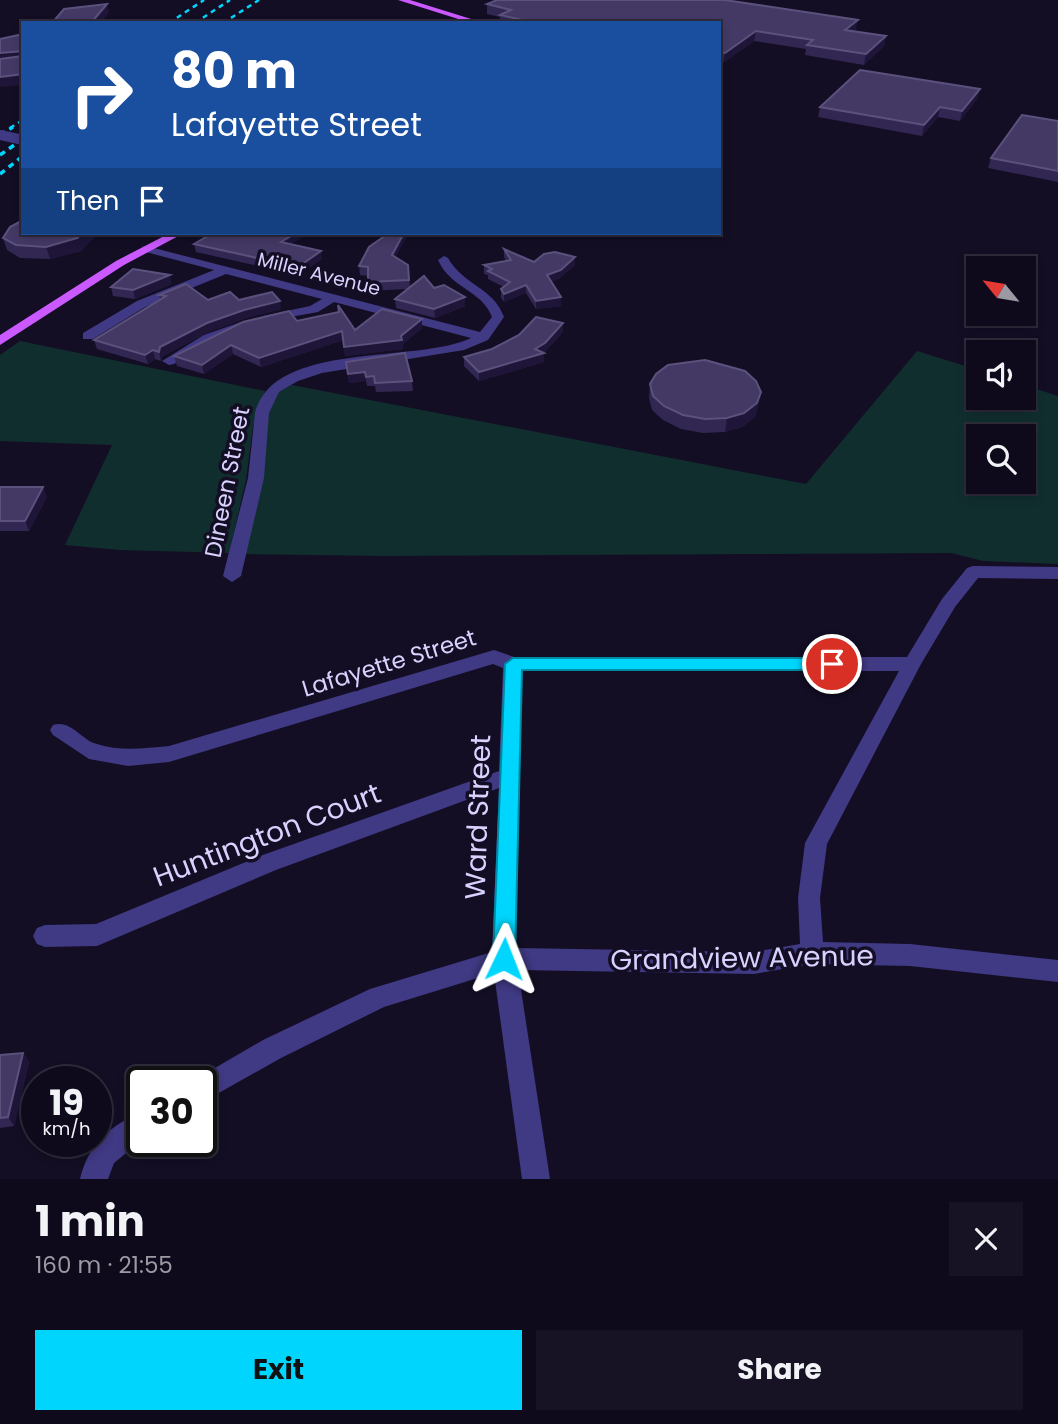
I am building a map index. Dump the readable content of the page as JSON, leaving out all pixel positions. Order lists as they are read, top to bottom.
{
  "streets": {
    "street": [
      "Miller Avenue",
      "Dineen Street",
      "Lafayette Street",
      "Ward Street",
      "Huntington Court",
      "Grandview Avenue"
    ]
  },
  "crossings": [
    ["Miller Avenue", "Dineen Street"],
    ["Lafayette Street", "Ward Street"],
    ["Ward Street", "Huntington Court"],
    ["Ward Street", "Grandview Avenue"]
  ],
  "north": "top left",
  "page": {
    "turn": ["80 m", "Lafayette Street"],
    "then": "Then",
    "speed": "19 km/h",
    "limit": "30",
    "heading": ["1 min", "160 m · 21:55"],
    "buttons": ["Exit", "Share"]
  }
}
